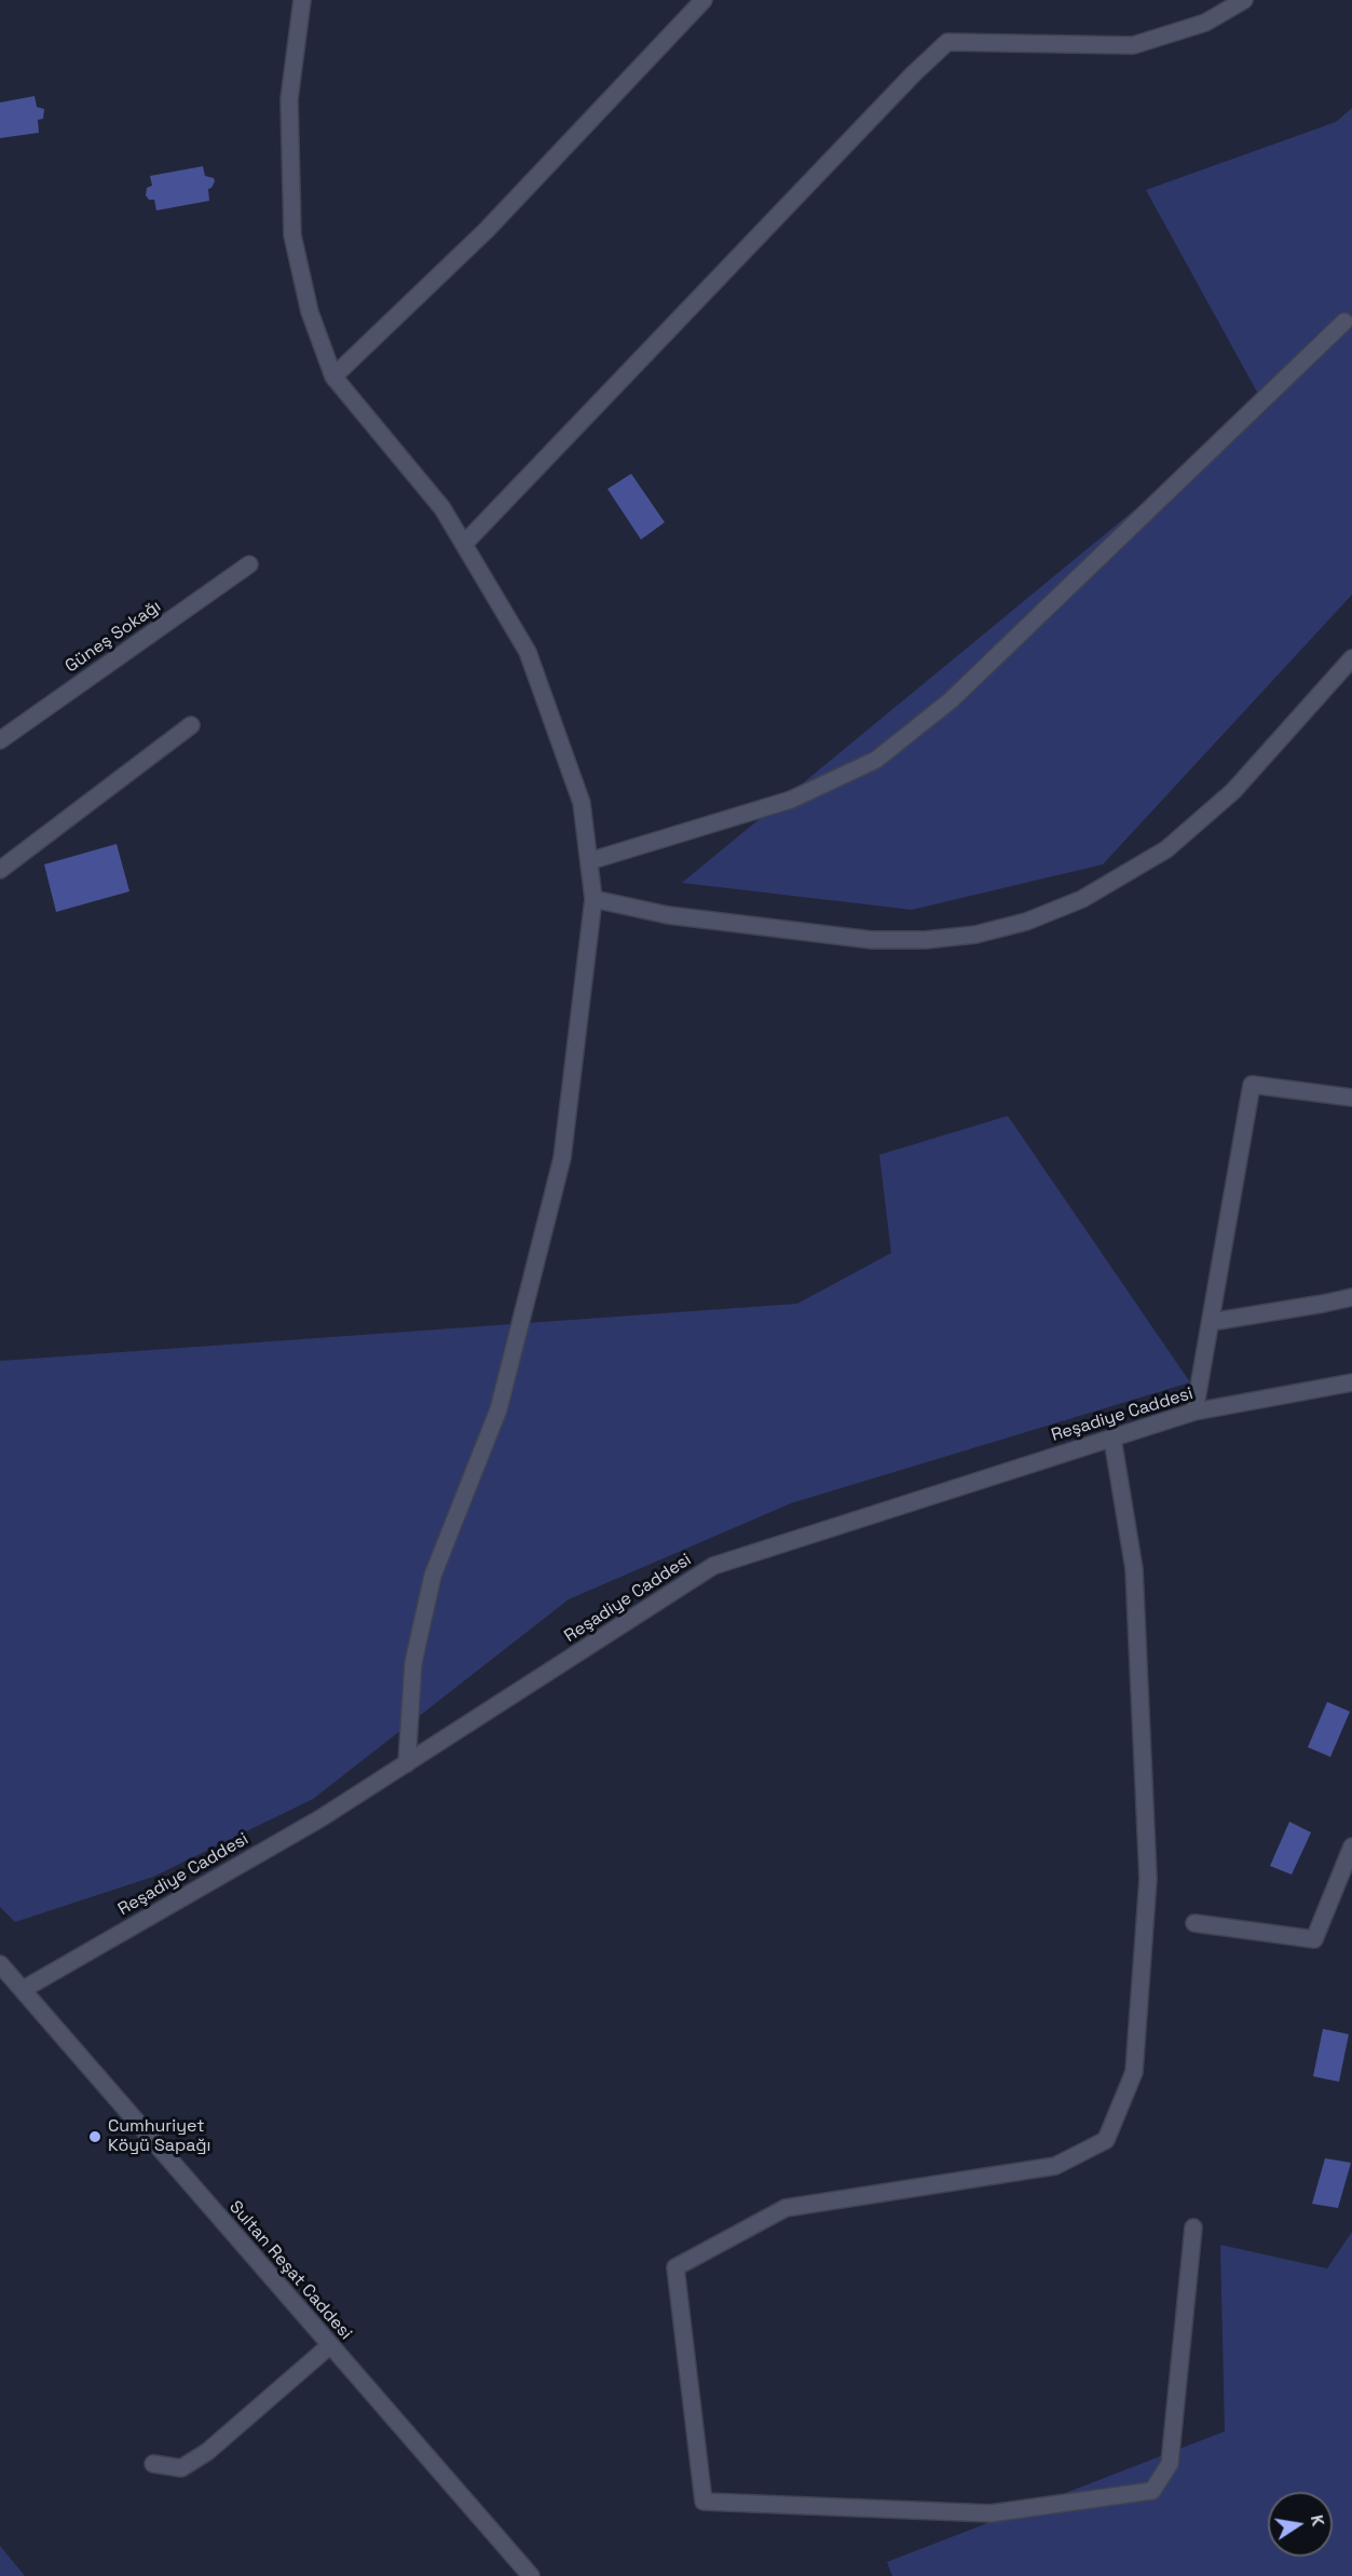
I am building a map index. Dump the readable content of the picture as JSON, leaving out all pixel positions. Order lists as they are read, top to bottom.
{
  "streets": {
    "street": ["Güneş Sokağı", "Reşadiye Caddesi", "Sultan Reşat Caddesi"]
  },
  "crossings": [
    ["Reşadiye Caddesi", "Sultan Reşat Caddesi"]
  ],
  "places": ["Cumhuriyet Köyü Sapağı"],
  "north": "right"
}
